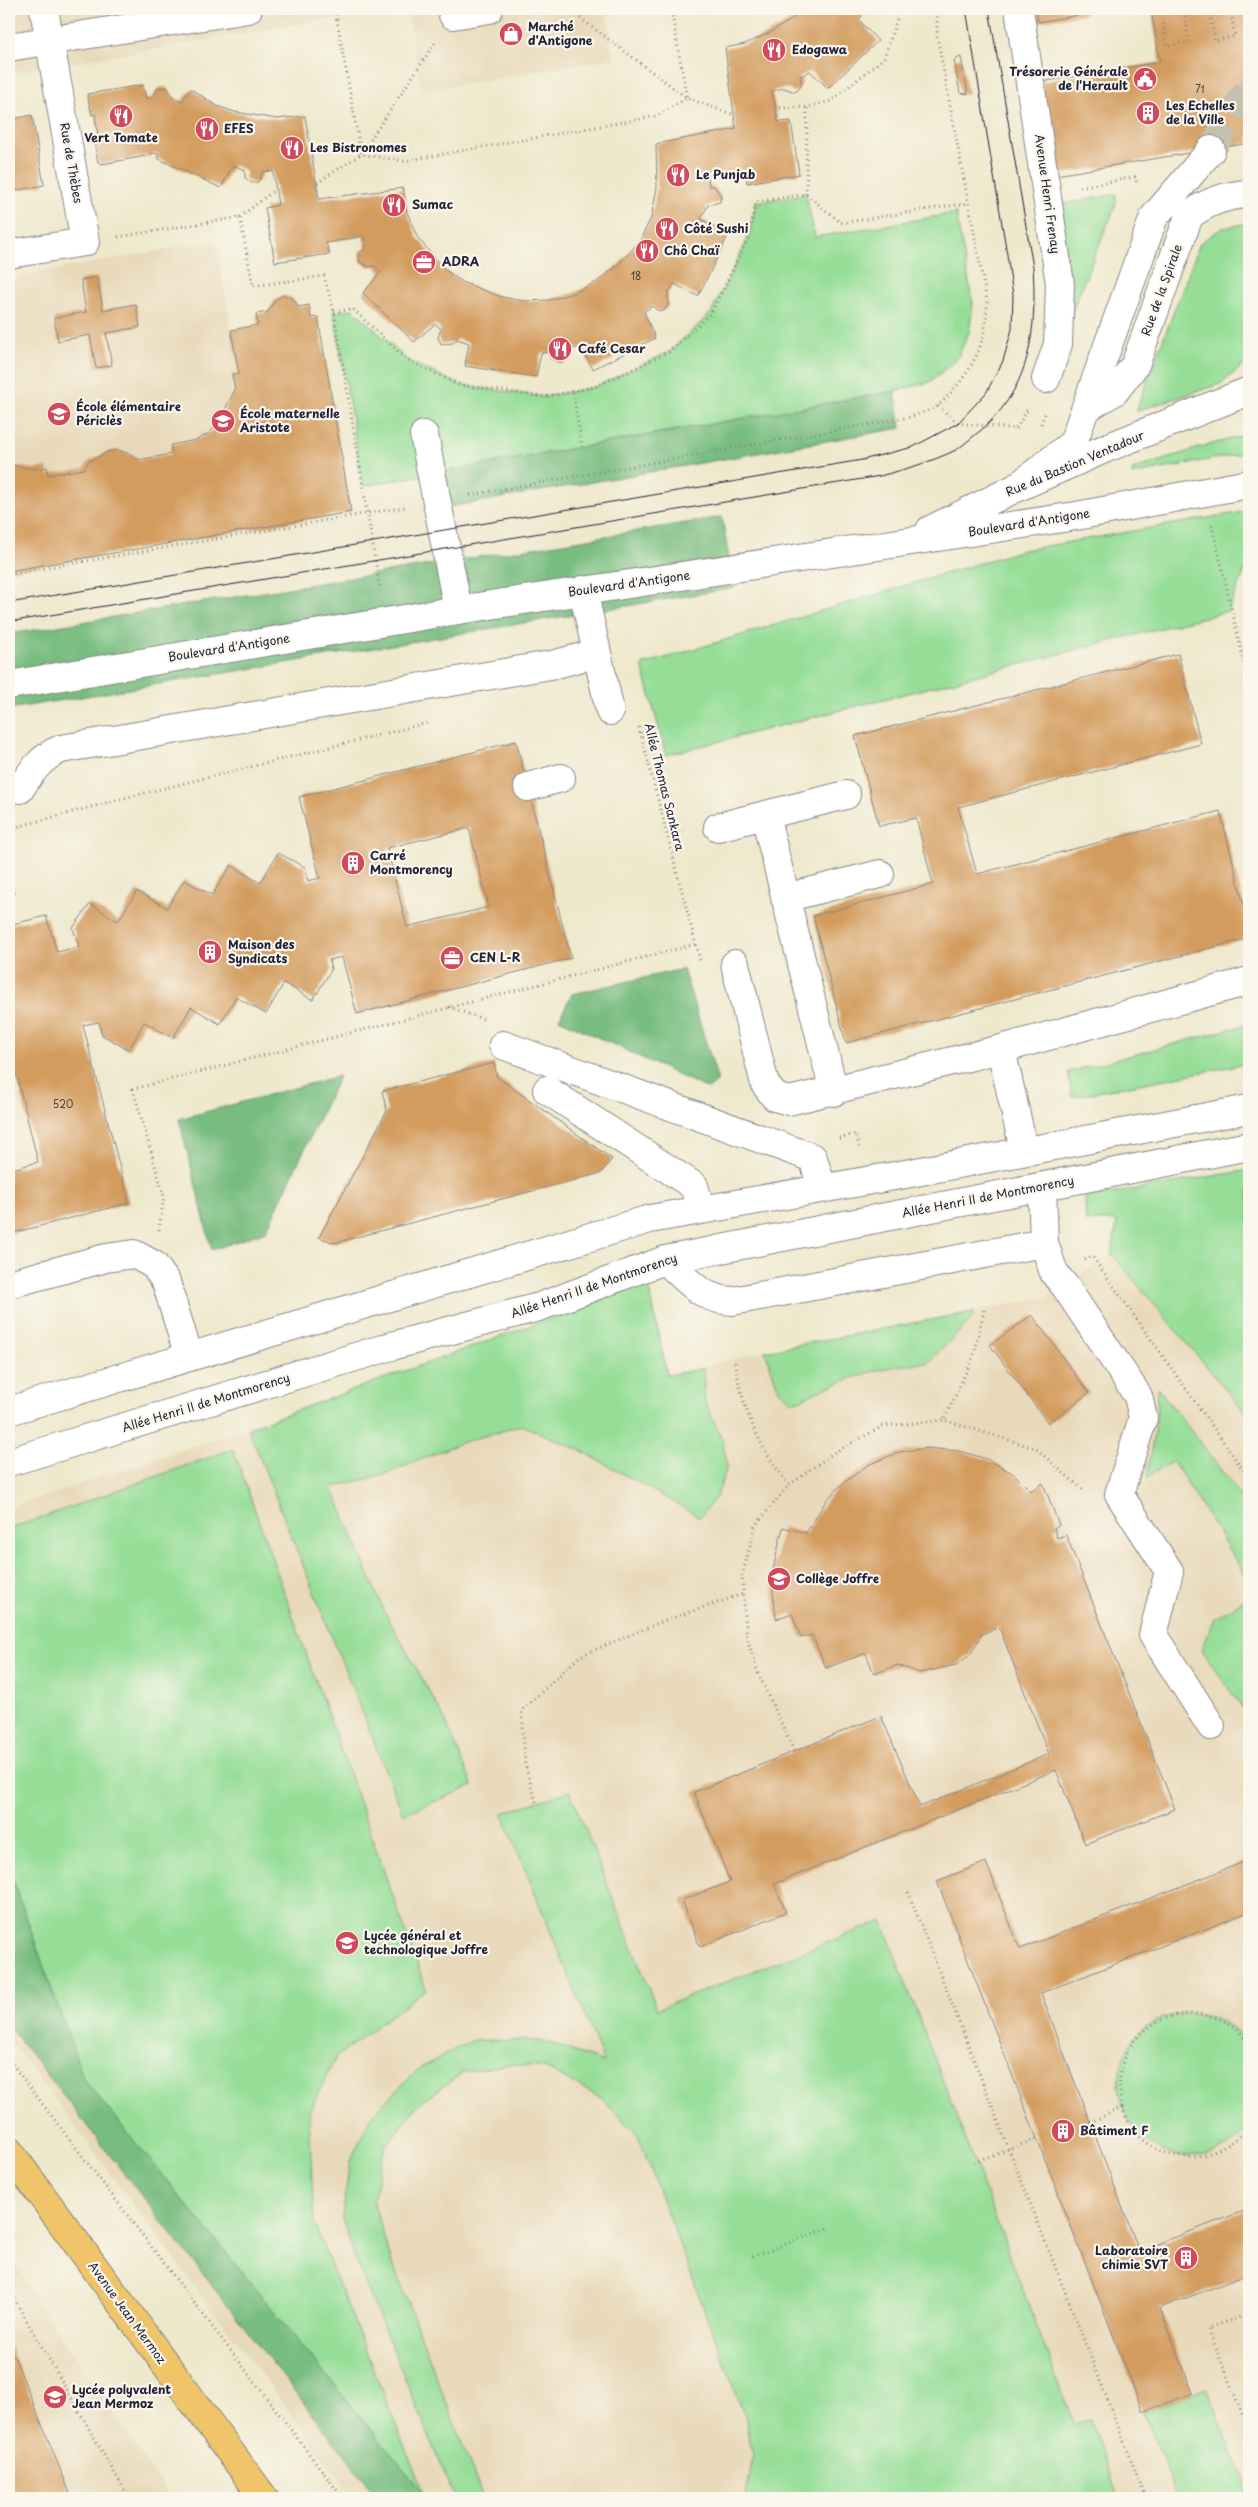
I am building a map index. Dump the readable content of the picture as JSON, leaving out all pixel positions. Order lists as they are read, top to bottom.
{
  "streets": {
    "main road": ["Avenue Jean Mermoz"],
    "street": [
      "Rue de Thèbes",
      "Avenue Henri Frenay",
      "Rue de la Spirale",
      "Rue du Bastion Ventadour",
      "Boulevard d'Antigone",
      "Allée Henri II de Montmorency"
    ],
    "path": ["Allée Thomas Sankara"]
  },
  "crossings": [
    ["Rue du Bastion Ventadour", "Boulevard d'Antigone"]
  ],
  "places": {
    "shop": ["Marché d'Antigone"],
    "restaurant": [
      "Edogawa",
      "Vert Tomate",
      "EFES",
      "Les Bistronomes",
      "Le Punjab",
      "Sumac",
      "Côté Sushi",
      "Chô Chaï",
      "Café Cesar"
    ],
    "public building": ["Trésorerie Générale de l'Herault"],
    "building": [
      "Les Echelles de la Ville",
      "Carré Montmorency",
      "Maison des Syndicats",
      "Bâtiment F",
      "Laboratoire chimie SVT"
    ],
    "office": ["ADRA", "CEN L-R"],
    "school or university": [
      "École élémentaire Périclès",
      "École maternelle Aristote",
      "Collège Joffre",
      "Lycée général et technologique Joffre",
      "Lycée polyvalent Jean Mermoz"
    ]
  },
  "house_numbers": ["71", "18", "520"]
}
